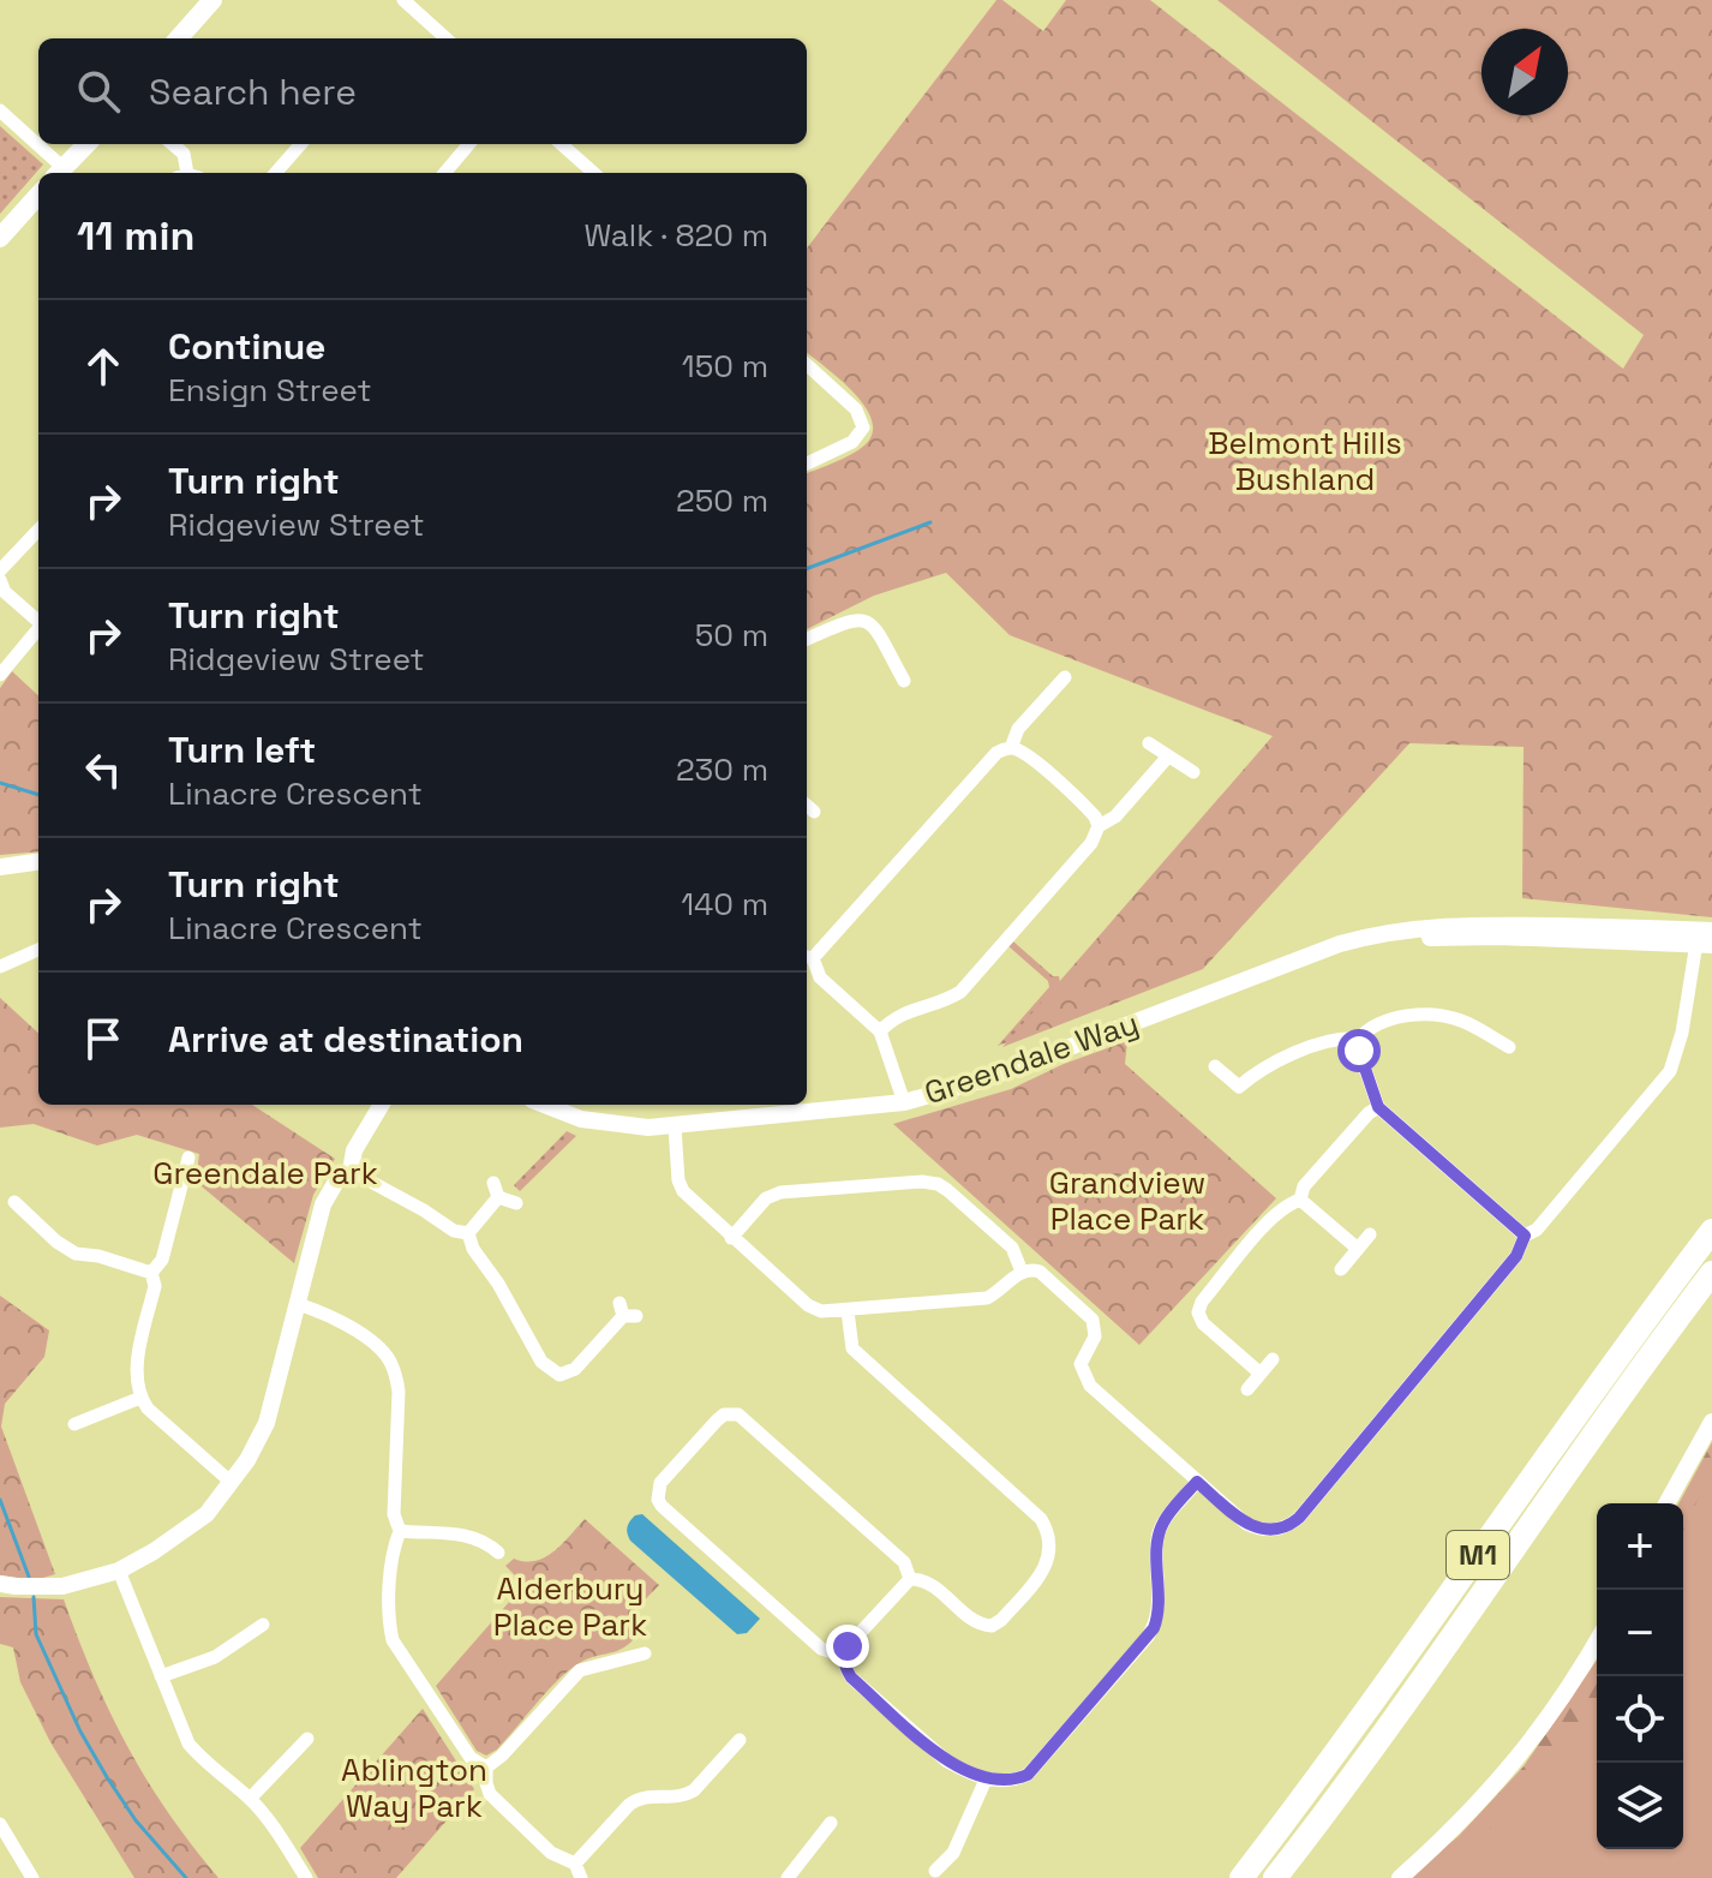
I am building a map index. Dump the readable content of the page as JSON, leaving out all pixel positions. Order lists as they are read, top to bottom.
{
  "streets": {
    "highway": ["M1"],
    "street": ["Greendale Way"]
  },
  "parks": [
    "Belmont Hills Bushland",
    "Greendale Park",
    "Grandview Place Park",
    "Alderbury Place Park",
    "Ablington Way Park"
  ],
  "north": "top right",
  "page": {
    "search": "Search here",
    "heading": ["11 min", "Walk · 820 m"],
    "list": [
      ["Continue", "Ensign Street", "150 m"],
      ["Turn right", "Ridgeview Street", "250 m"],
      ["Turn right", "Ridgeview Street", "50 m"],
      ["Turn left", "Linacre Crescent", "230 m"],
      ["Turn right", "Linacre Crescent", "140 m"],
      "Arrive at destination"
    ],
    "map_buttons": ["+", "−"]
  }
}
